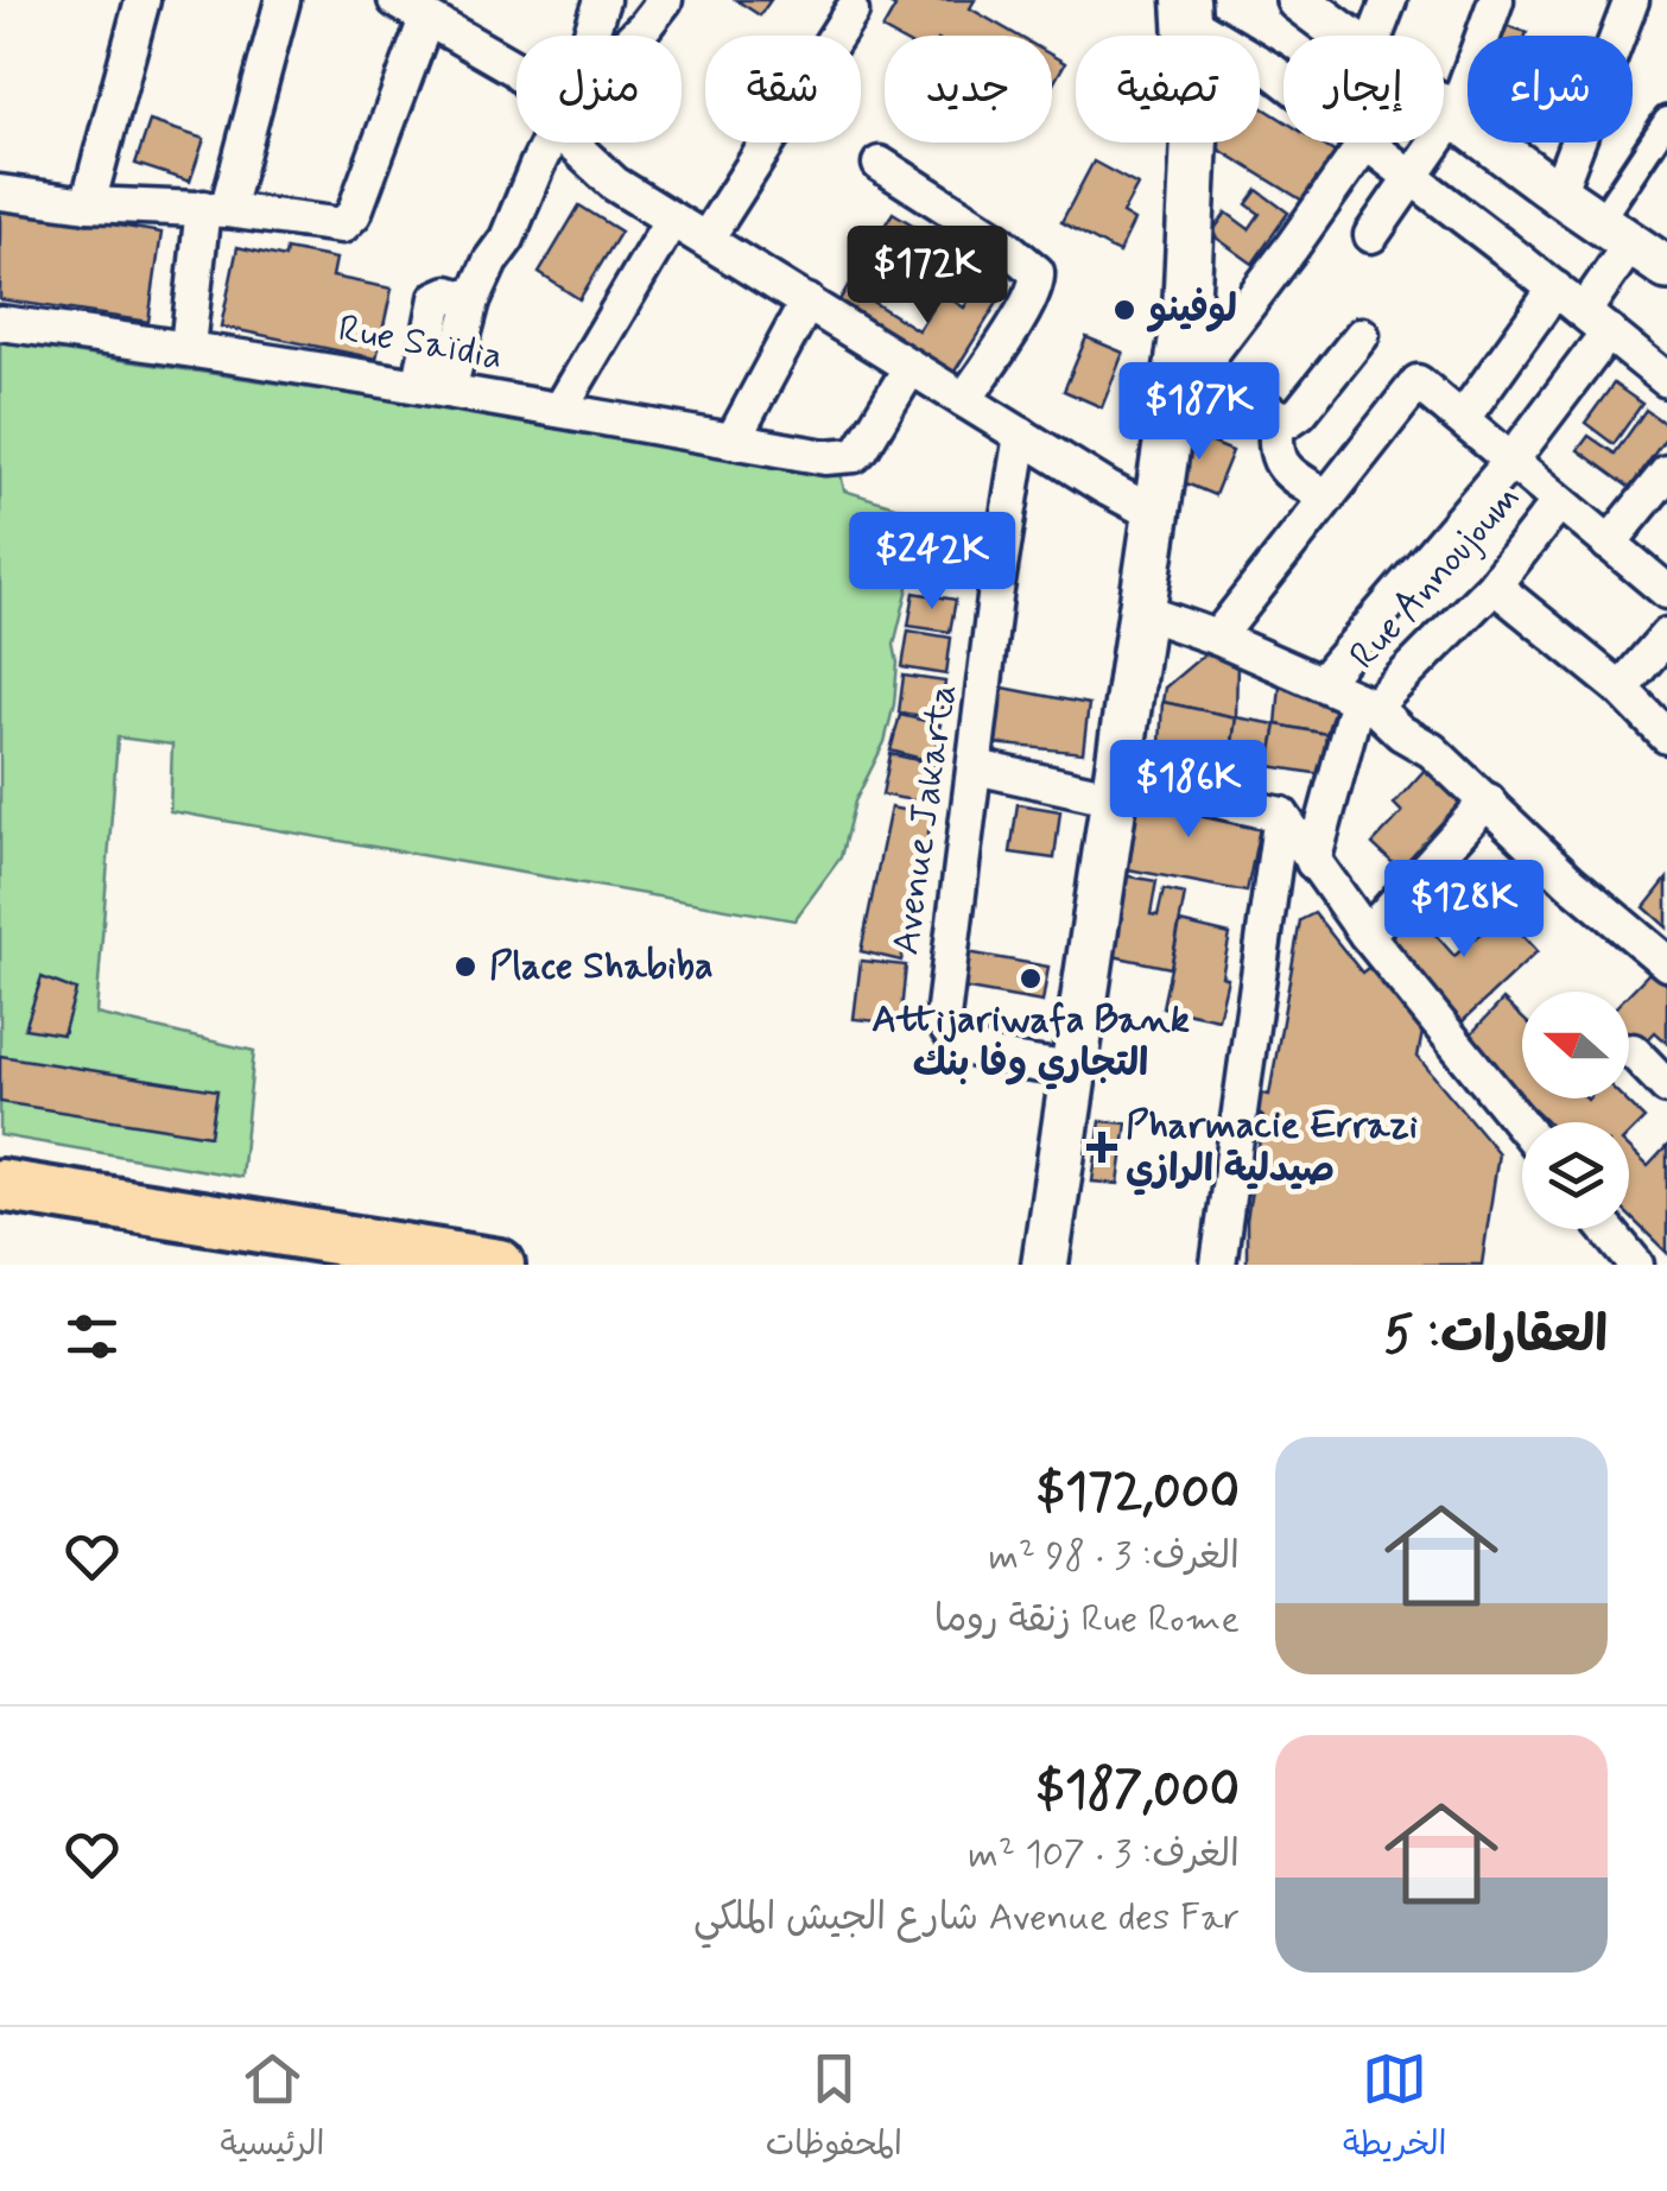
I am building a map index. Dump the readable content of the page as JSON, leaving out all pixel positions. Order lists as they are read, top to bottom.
{
  "streets": {
    "street": ["Rue Saïdia", "Rue Annoujoum", "Avenue Jakarta"]
  },
  "places": {
    "other": ["لوفينو", "Place Shabiba", "Attijariwafa Bank التجاري وفا بنك"],
    "health": ["Pharmacie Errazi صيدلية الرازي"]
  },
  "north": "left",
  "page": {
    "chip": [
      "شراء",
      "إيجار",
      "تصفية",
      "جديد",
      "شقة",
      "منزل"
    ],
    "price": [
      "$172K",
      "$187K",
      "$242K",
      "$186K",
      "$128K"
    ],
    "heading": "العقارات: 5",
    "list": [
      {
        "name": "$172,000",
        "note": "الغرف: 3 · 98 m² · Rue Rome زنقة روما"
      },
      {
        "name": "$187,000",
        "note": "الغرف: 3 · 107 m² · Avenue des Far شارع الجيش الملكي"
      }
    ],
    "tabs": ["الخريطة", "المحفوظات", "الرئيسية"]
  }
}
